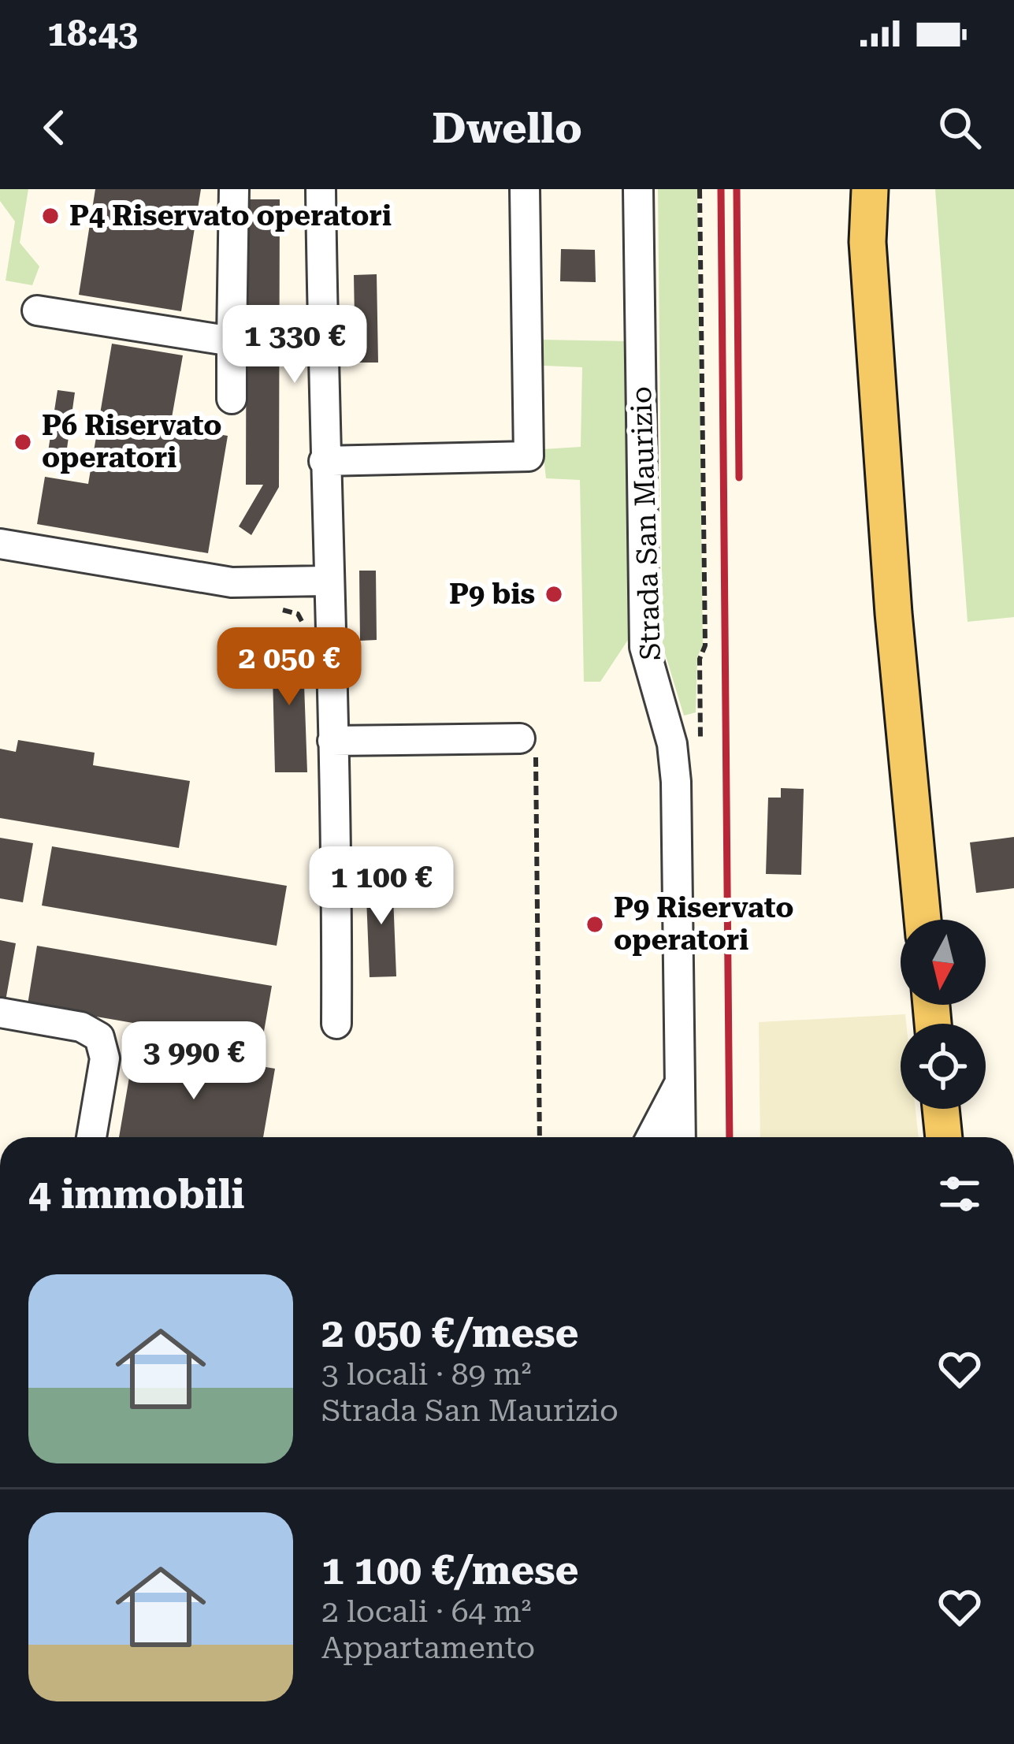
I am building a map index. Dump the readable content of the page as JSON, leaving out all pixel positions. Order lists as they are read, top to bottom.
{
  "streets": {
    "street": ["Strada San Maurizio"]
  },
  "places": [
    "P4 Riservato operatori",
    "P6 Riservato operatori",
    "P9 bis",
    "P9 Riservato operatori"
  ],
  "north": "bottom",
  "page": {
    "status": "18:43",
    "header": "Dwello",
    "price": [
      "1 330 €",
      "2 050 €",
      "1 100 €",
      "3 990 €"
    ],
    "heading": "4 immobili",
    "list": [
      {
        "name": "2 050 €/mese",
        "note": "3 locali · 89 m² · Strada San Maurizio"
      },
      {
        "name": "1 100 €/mese",
        "note": "2 locali · 64 m² · Appartamento"
      }
    ]
  }
}
